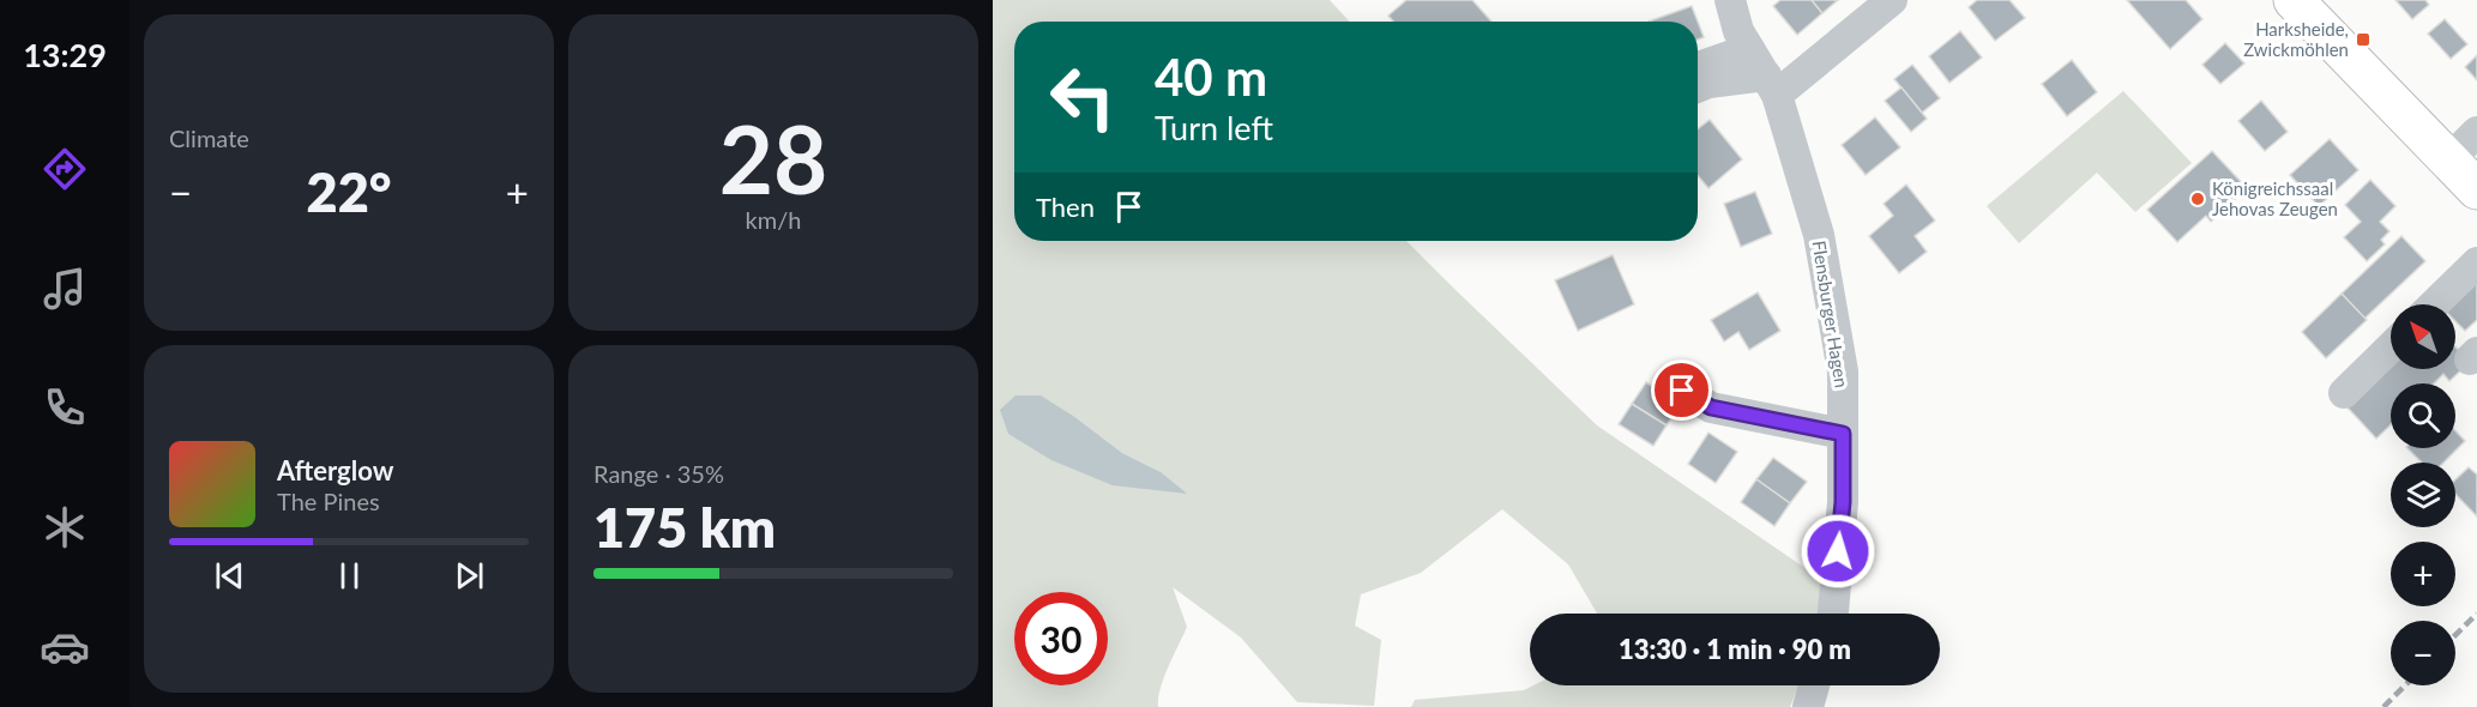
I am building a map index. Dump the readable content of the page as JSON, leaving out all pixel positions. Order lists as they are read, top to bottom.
{
  "streets": {
    "street": ["Flensburger Hagen"]
  },
  "places": {
    "transit": ["Harksheide, Zwickmöhlen"],
    "other": ["Königreichssaal Jehovas Zeugen"]
  },
  "north": "top left",
  "page": {
    "tabs": "13:29",
    "tile": [
      "Climate",
      ["28", "km/h"],
      ["Range · 35%", "175 km"]
    ],
    "turn": ["40 m", "Turn left"],
    "heat": ["−", "22°", "+"],
    "then": "Then",
    "map_buttons": ["+", "−"],
    "song": ["Afterglow", "The Pines"],
    "limit": "30",
    "trip": "13:30 · 1 min · 90 m"
  }
}
